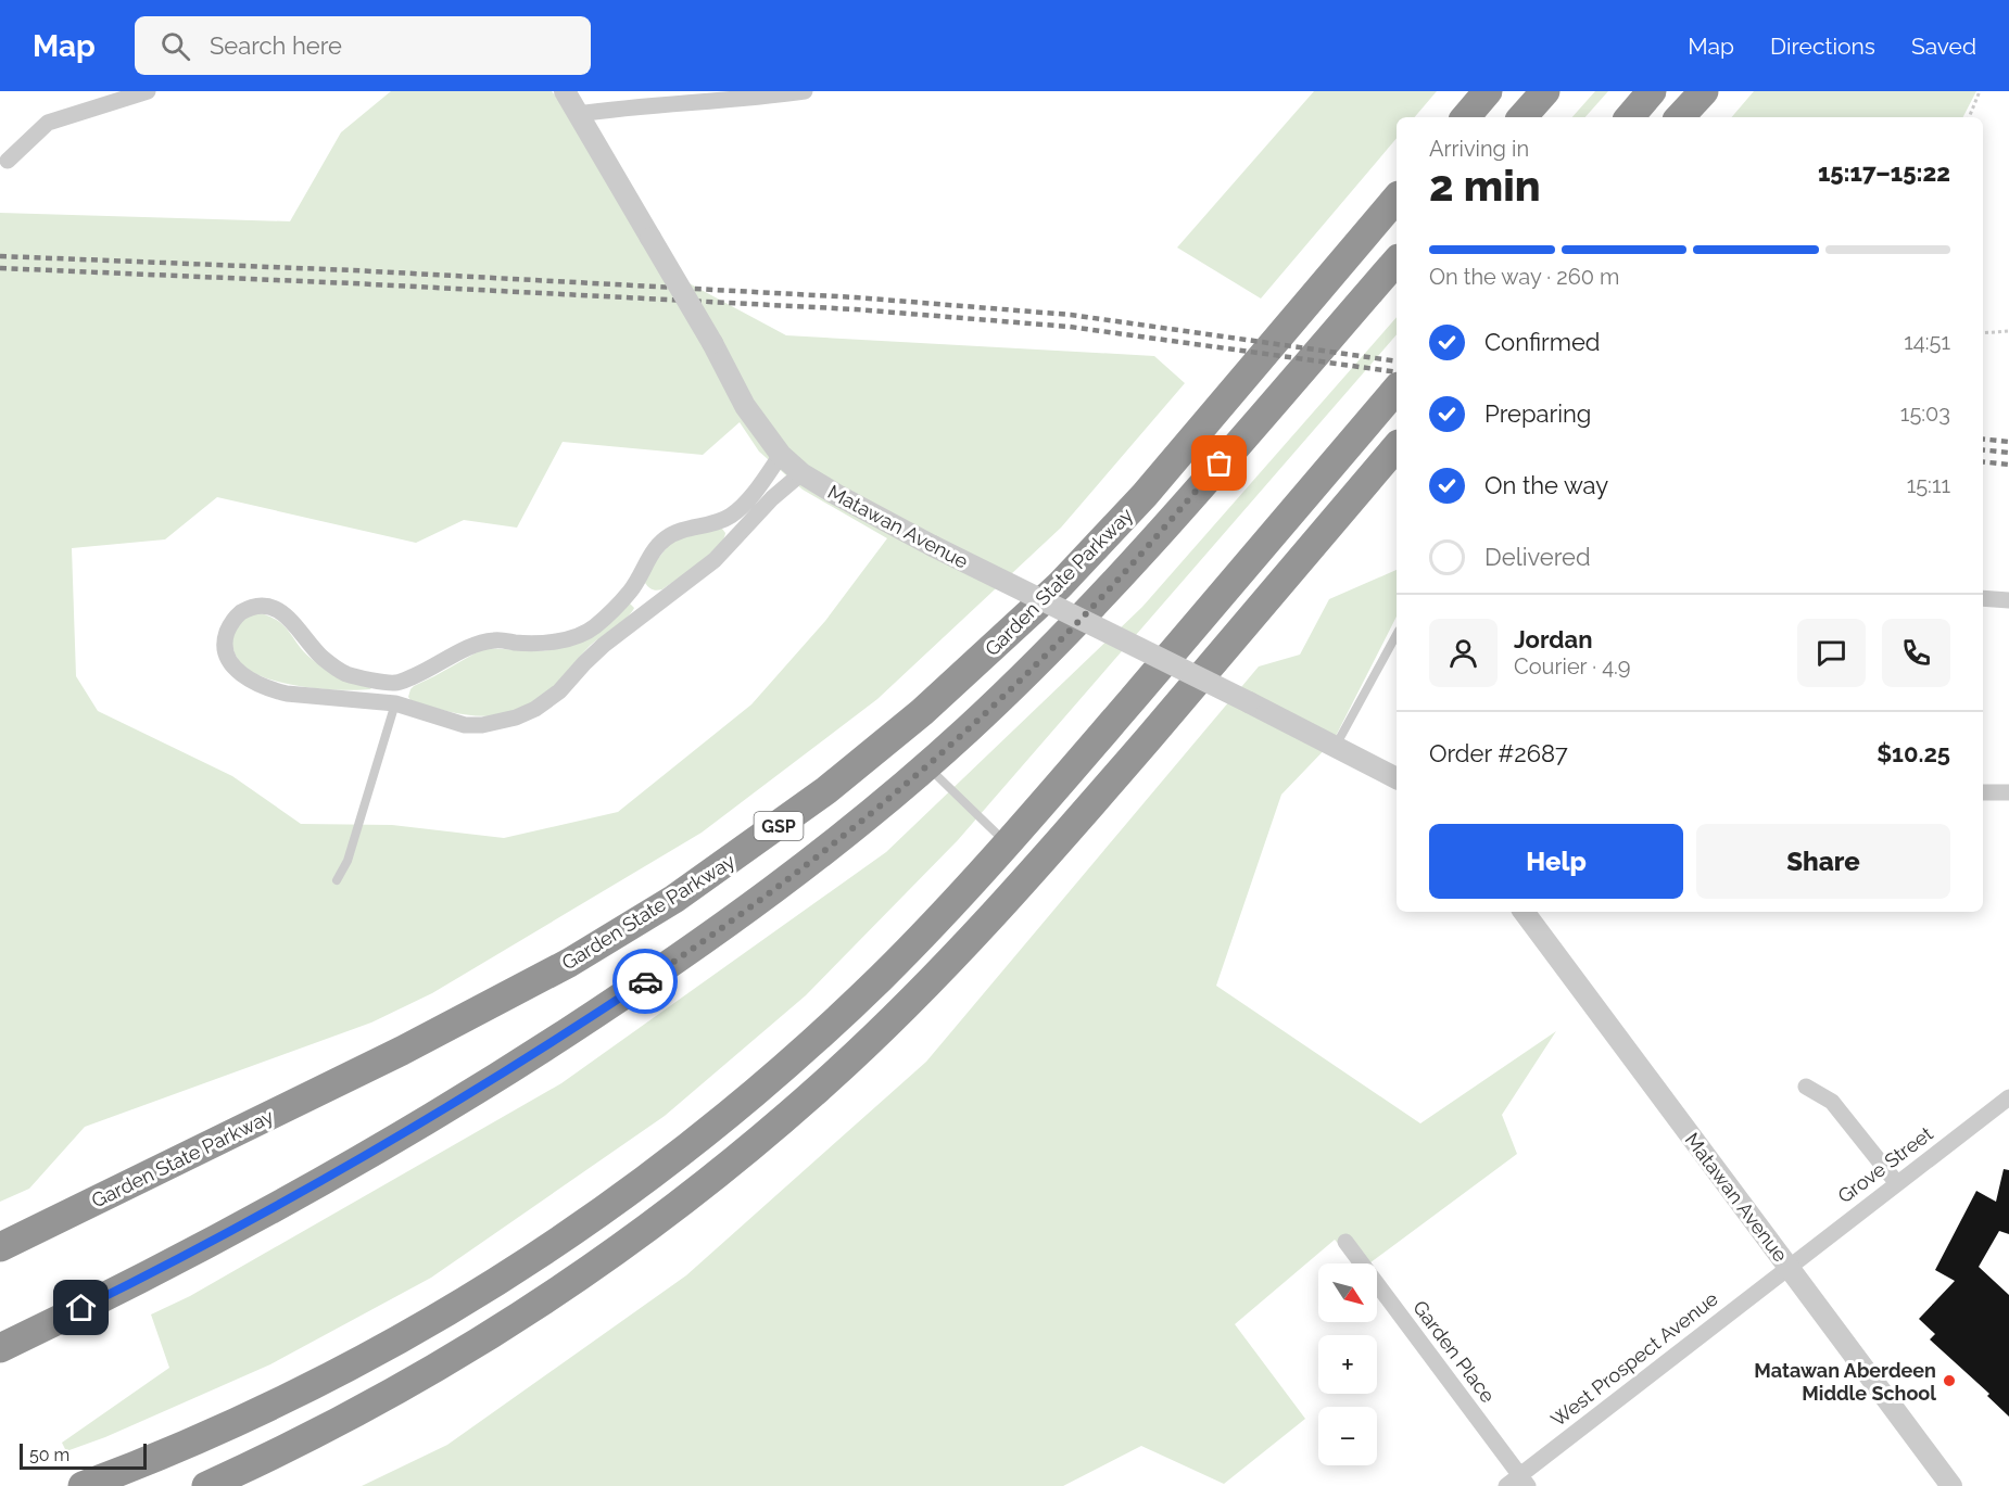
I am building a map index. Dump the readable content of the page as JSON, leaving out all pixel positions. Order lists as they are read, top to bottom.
{
  "streets": {
    "highway": ["Garden State Parkway", "GSP"],
    "street": [
      "Matawan Avenue",
      "Grove Street",
      "Garden Place",
      "West Prospect Avenue"
    ]
  },
  "crossings": [
    ["Matawan Avenue", "Grove Street"],
    ["Matawan Avenue", "West Prospect Avenue"],
    ["Grove Street", "West Prospect Avenue"],
    ["Garden Place", "West Prospect Avenue"]
  ],
  "places": ["Matawan Aberdeen Middle School"],
  "scale_bar": "50 m",
  "north": "bottom right",
  "page": {
    "header": "Map",
    "search": "Search here",
    "nav": ["Map", "Directions", "Saved"],
    "heading": ["2 min", "Arriving in", "15:17–15:22"],
    "panel": [
      "Jordan",
      "Courier · 4.9",
      "Order #2687",
      "$10.25"
    ],
    "bar": "On the way · 260 m",
    "list": [
      ["Confirmed", "14:51"],
      ["Preparing", "15:03"],
      ["On the way", "15:11"],
      "Delivered"
    ],
    "buttons": ["Help", "Share"],
    "map_buttons": ["+", "−"],
    "scale": "50 m"
  }
}
